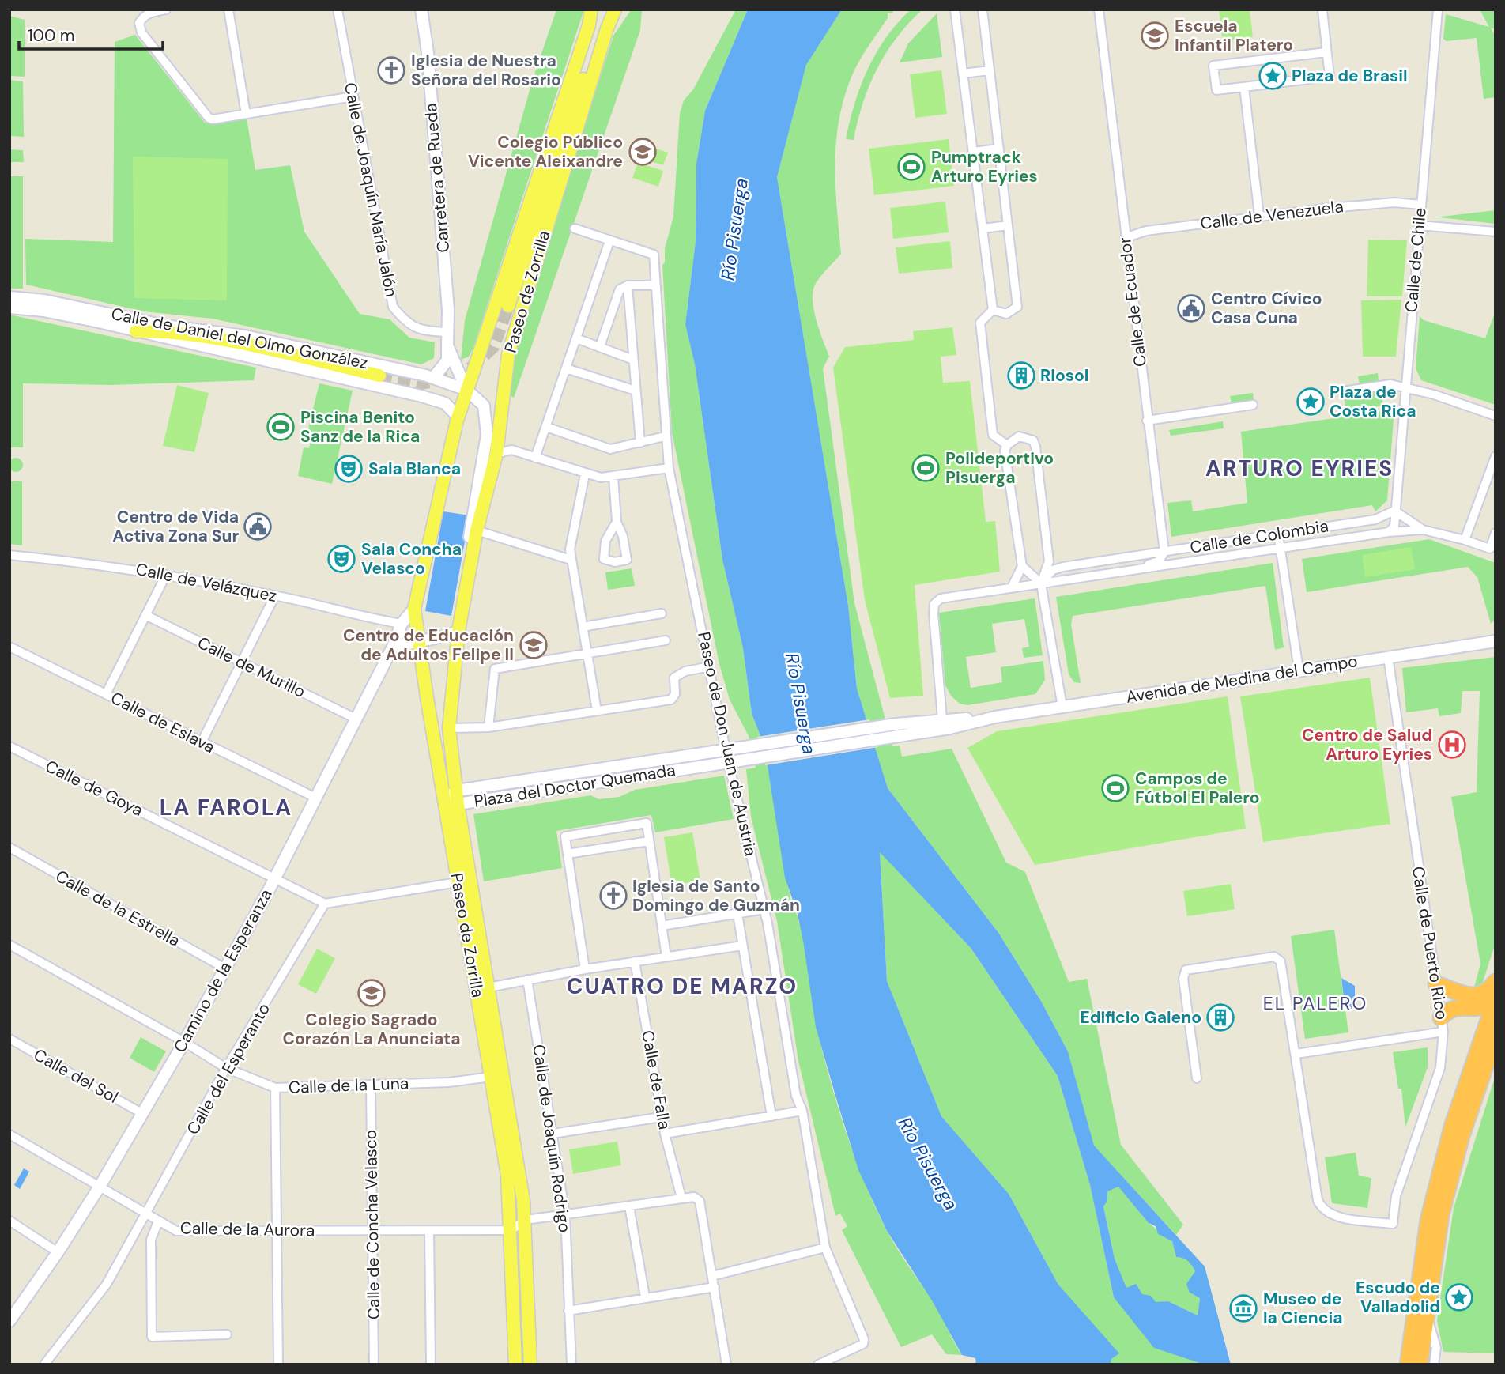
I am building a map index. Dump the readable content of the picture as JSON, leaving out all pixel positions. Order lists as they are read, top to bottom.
{
  "streets": {
    "main road": [
      "Carretera de Rueda",
      "Paseo de Zorrilla",
      "Calle de Daniel del Olmo González",
      "Avenida de Medina del Campo",
      "Plaza del Doctor Quemada",
      "Camino de la Esperanza"
    ],
    "street": [
      "Calle de Joaquín María Jalón",
      "Calle de Venezuela",
      "Calle de Chile",
      "Calle de Ecuador",
      "Calle de Colombia",
      "Calle de Velázquez",
      "Calle de Murillo",
      "Calle de Eslava",
      "Paseo de Don Juan de Austria",
      "Calle de Goya",
      "Calle de la Estrella",
      "Calle de Puerto Rico",
      "Calle del Esperanto",
      "Calle del Sol",
      "Calle de Falla",
      "Calle de la Luna",
      "Calle de Joaquín Rodrigo",
      "Calle de Concha Velasco",
      "Calle de la Aurora"
    ]
  },
  "crossings": [
    ["Carretera de Rueda", "Calle de Joaquín María Jalón"],
    ["Carretera de Rueda", "Paseo de Zorrilla"],
    ["Carretera de Rueda", "Calle de Daniel del Olmo González"],
    ["Calle de Venezuela", "Calle de Chile"],
    ["Calle de Venezuela", "Calle de Ecuador"],
    ["Calle de Chile", "Calle de Colombia"],
    ["Paseo de Zorrilla", "Calle de Daniel del Olmo González"],
    ["Paseo de Zorrilla", "Plaza del Doctor Quemada"],
    ["Paseo de Zorrilla", "Camino de la Esperanza"],
    ["Paseo de Zorrilla", "Calle de la Luna"],
    ["Paseo de Zorrilla", "Calle de la Aurora"],
    ["Calle de Ecuador", "Calle de Colombia"],
    ["Calle de Colombia", "Avenida de Medina del Campo"],
    ["Calle de Velázquez", "Camino de la Esperanza"],
    ["Calle de Murillo", "Camino de la Esperanza"],
    ["Avenida de Medina del Campo", "Plaza del Doctor Quemada"],
    ["Avenida de Medina del Campo", "Calle de Puerto Rico"],
    ["Calle de Eslava", "Camino de la Esperanza"],
    ["Paseo de Don Juan de Austria", "Plaza del Doctor Quemada"],
    ["Calle de Goya", "Camino de la Esperanza"],
    ["Calle de Goya", "Calle del Esperanto"],
    ["Calle de la Estrella", "Camino de la Esperanza"],
    ["Camino de la Esperanza", "Calle del Sol"],
    ["Camino de la Esperanza", "Calle de la Luna"],
    ["Camino de la Esperanza", "Calle de la Aurora"],
    ["Calle del Esperanto", "Calle de la Luna"],
    ["Calle del Esperanto", "Calle de la Aurora"],
    ["Calle de la Luna", "Calle de Concha Velasco"],
    ["Calle de Concha Velasco", "Calle de la Aurora"]
  ],
  "districts": [
    "ARTURO EYRIES",
    "LA FAROLA",
    "CUATRO DE MARZO",
    "EL PALERO"
  ],
  "water": ["Río Pisuerga"],
  "places": {
    "school or university": [
      "Escuela Infantil Platero",
      "Colegio Público Vicente Aleixandre",
      "Centro de Educación de Adultos Felipe II",
      "Colegio Sagrado Corazón La Anunciata"
    ],
    "church": ["Iglesia de Nuestra Señora del Rosario", "Iglesia de Santo Domingo de Guzmán"],
    "place": ["Plaza de Brasil", "Plaza de Costa Rica", "Escudo de Valladolid"],
    "sports": [
      "Pumptrack Arturo Eyries",
      "Piscina Benito Sanz de la Rica",
      "Polideportivo Pisuerga",
      "Campos de Fútbol El Palero"
    ],
    "public building": ["Centro Cívico Casa Cuna", "Centro de Vida Activa Zona Sur"],
    "building": ["Riosol", "Edificio Galeno"],
    "theatre": ["Sala Blanca", "Sala Concha Velasco"],
    "hospital": ["Centro de Salud Arturo Eyries"],
    "museum": ["Museo de la Ciencia"]
  },
  "scale_bar": "100 m"
}
